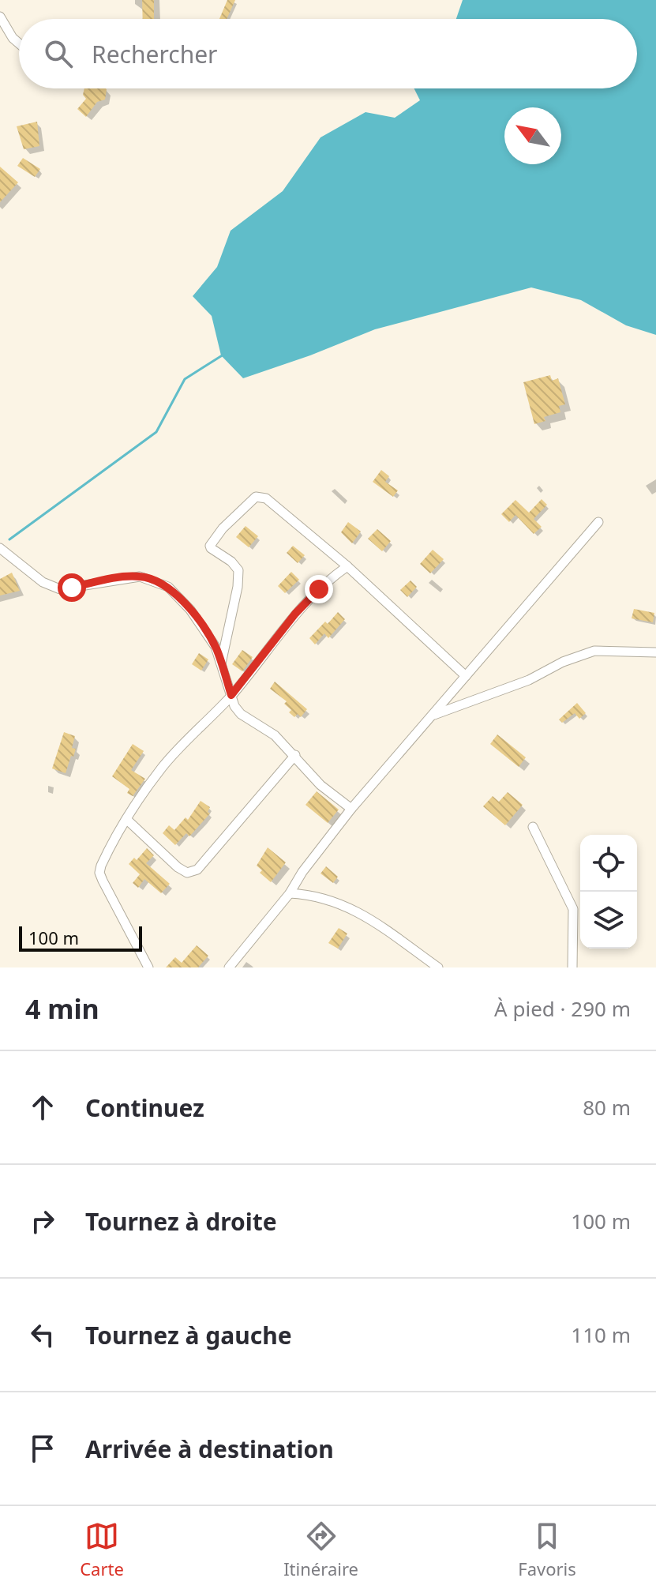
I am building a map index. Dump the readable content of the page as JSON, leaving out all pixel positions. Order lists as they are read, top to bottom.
{
  "scale_bar": "100 m",
  "north": "top left",
  "page": {
    "search": "Rechercher",
    "scale": "100 m",
    "heading": ["4 min", "À pied · 290 m"],
    "list": [
      ["Continuez", "80 m"],
      ["Tournez à droite", "100 m"],
      ["Tournez à gauche", "110 m"],
      "Arrivée à destination"
    ],
    "nav": ["Carte", "Itinéraire", "Favoris"]
  }
}
